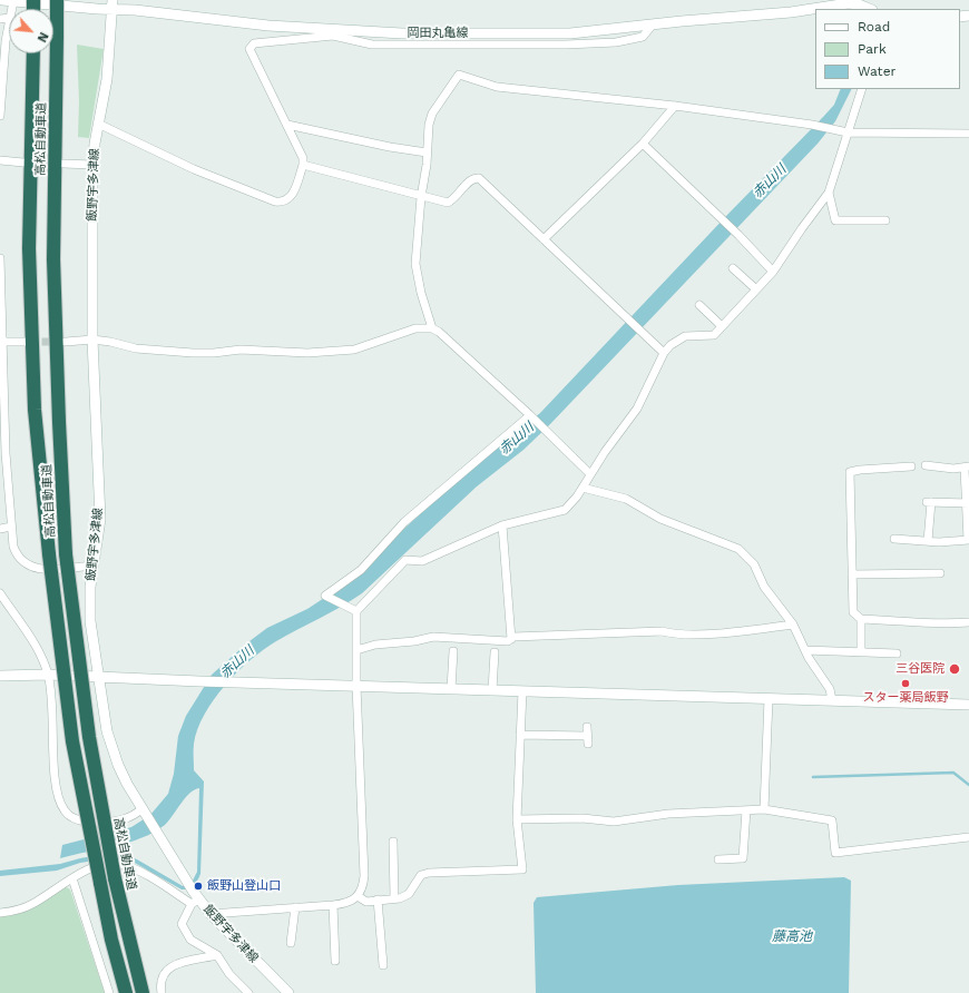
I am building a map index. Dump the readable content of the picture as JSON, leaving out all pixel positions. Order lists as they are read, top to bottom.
{
  "streets": {
    "highway": ["高松自動車道"],
    "main road": ["岡田丸亀線", "飯野宇多津線"]
  },
  "crossings": [
    ["岡田丸亀線", "飯野宇多津線"]
  ],
  "water": ["赤山川", "藤高池"],
  "places": ["三谷医院", "スター薬局飯野", "飯野山登山口"],
  "legend": ["Road", "Park", "Water"],
  "north": "bottom right"
}
